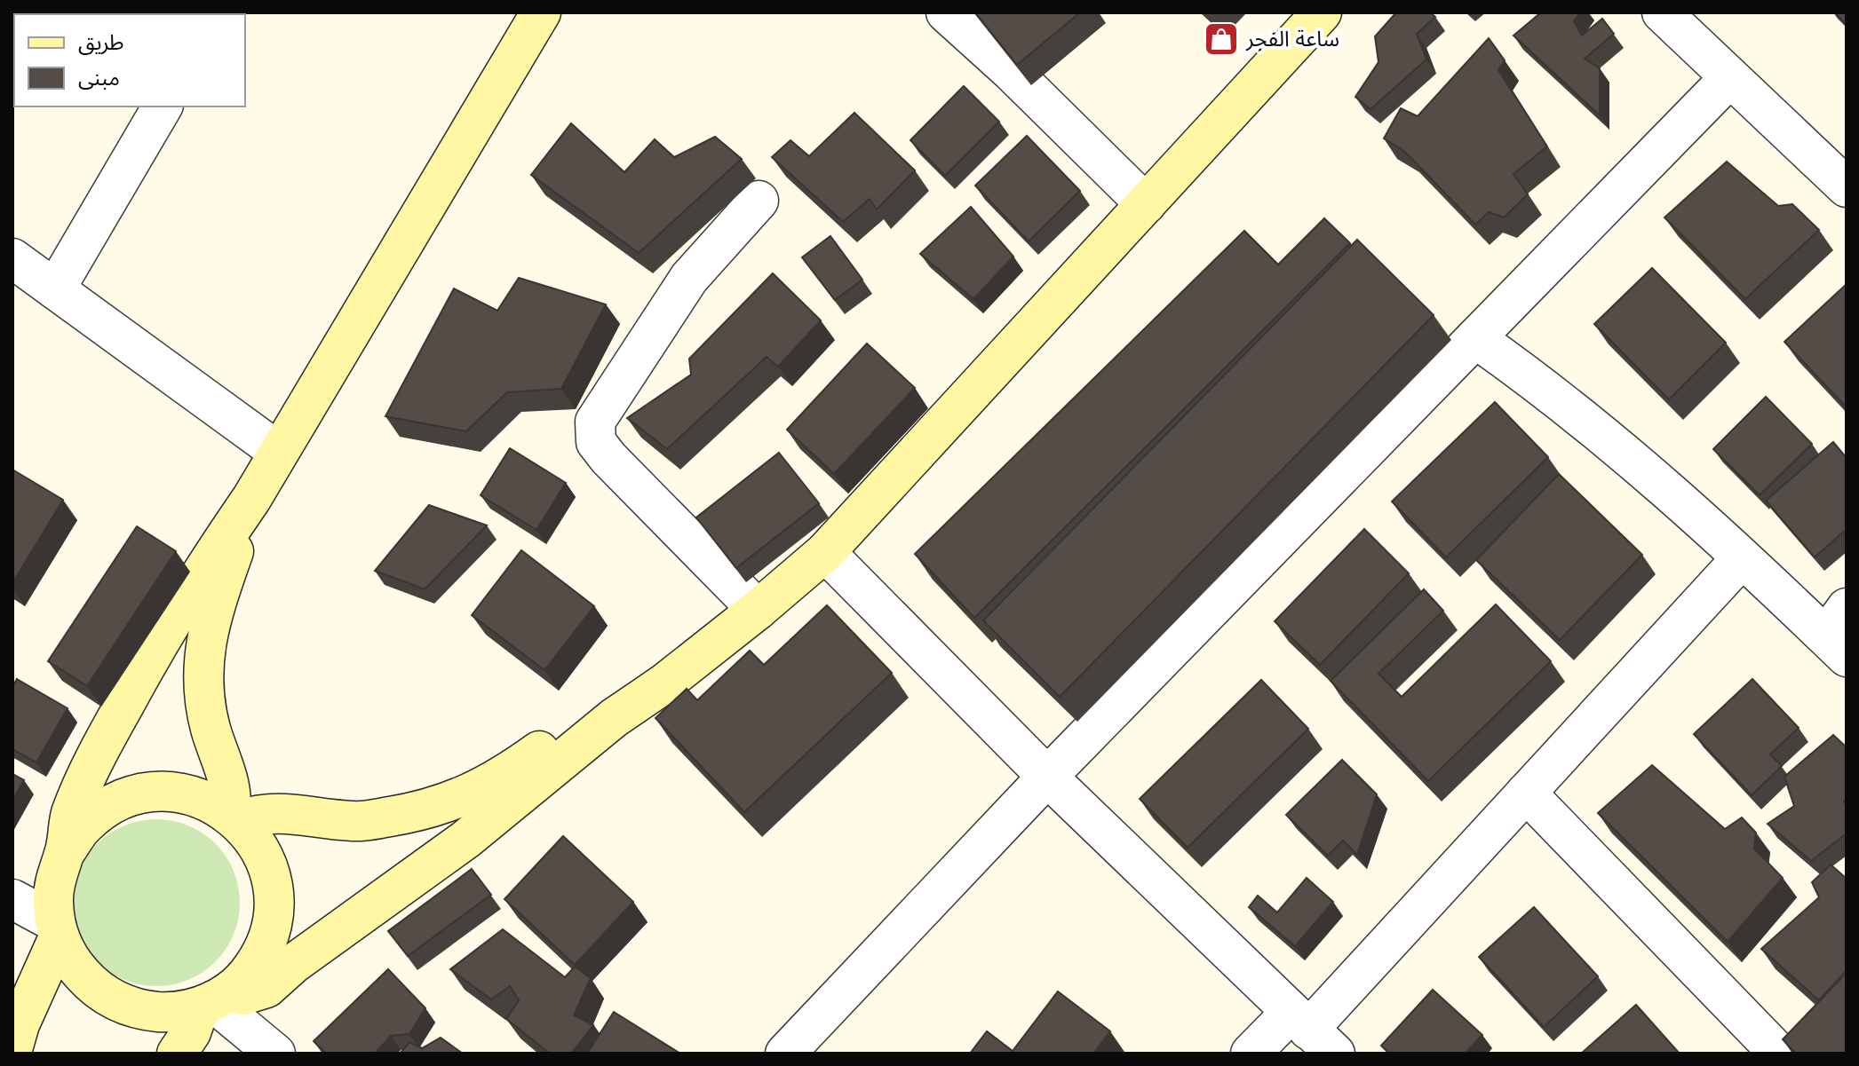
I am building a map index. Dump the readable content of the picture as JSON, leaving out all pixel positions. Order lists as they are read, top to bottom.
{
  "places": {
    "shop": ["ساعة الفجر"]
  },
  "legend": ["طريق", "مبنى"]
}
